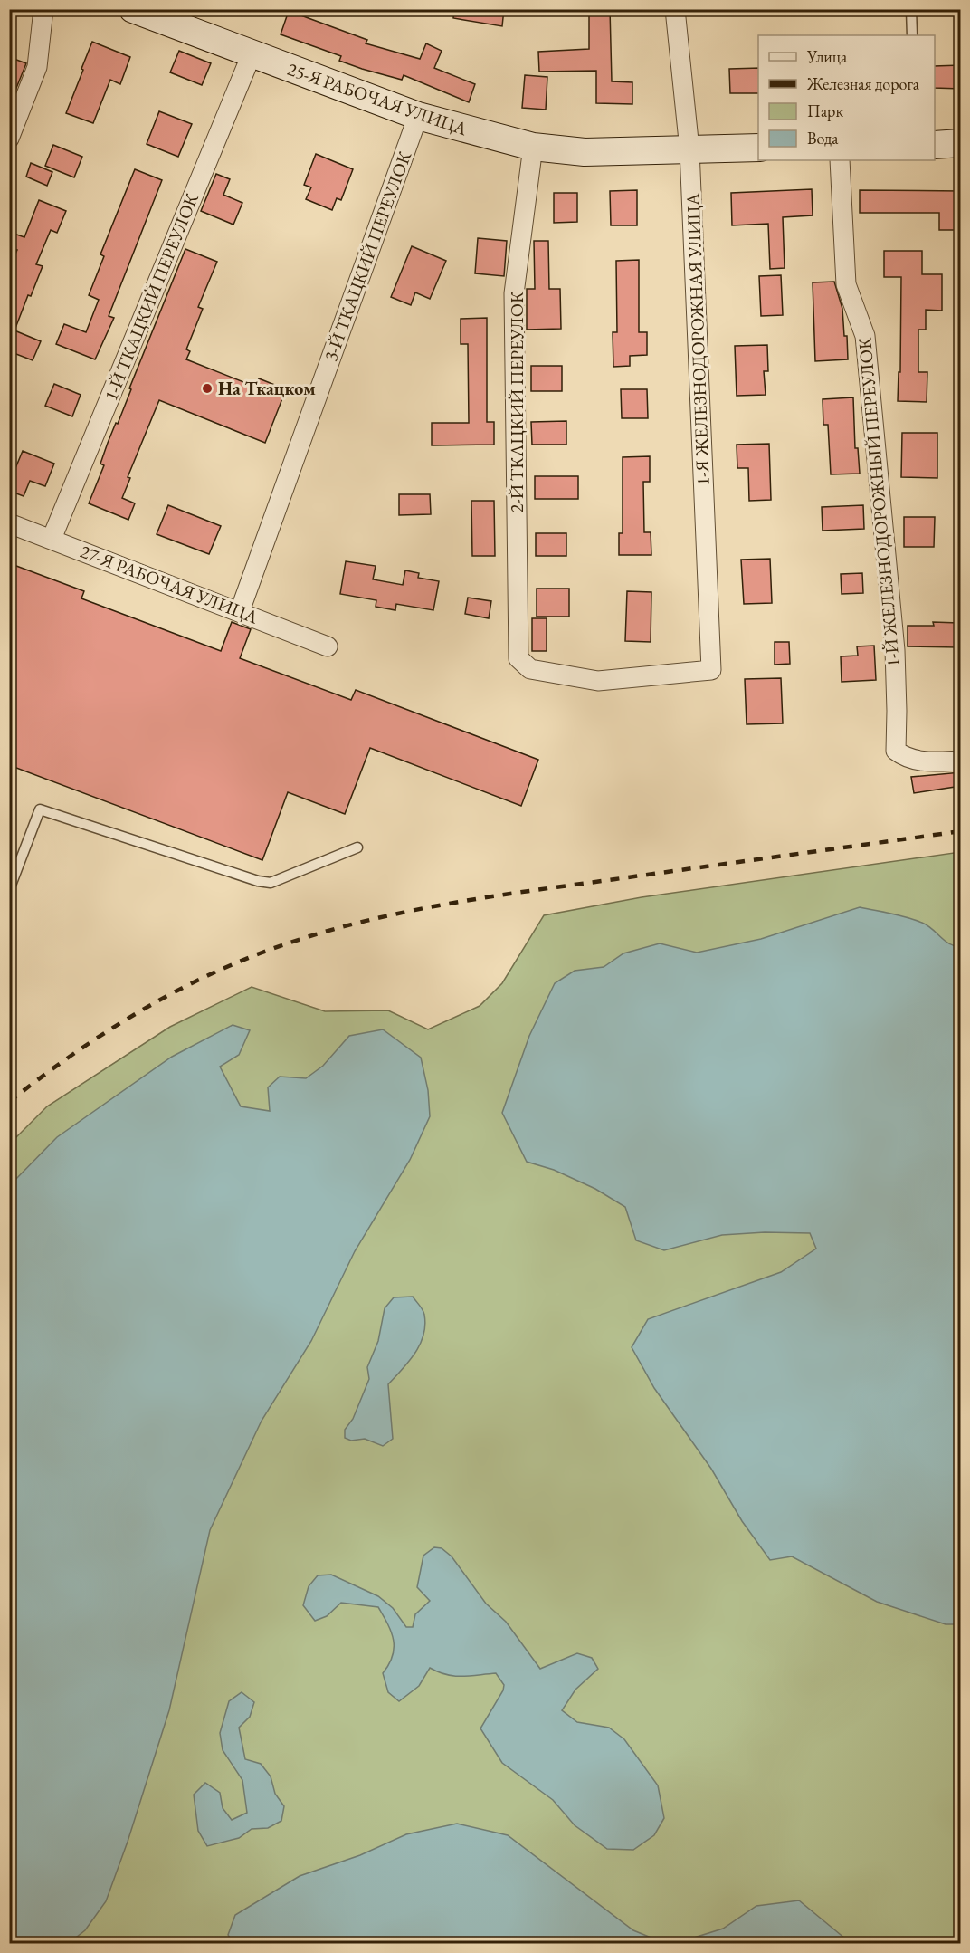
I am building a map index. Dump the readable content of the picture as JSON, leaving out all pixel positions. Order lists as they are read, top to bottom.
{
  "streets": {
    "main road": ["25-Я РАБОЧАЯ УЛИЦА"],
    "street": [
      "3-Й ТКАЦКИЙ ПЕРЕУЛОК",
      "1-Й ТКАЦКИЙ ПЕРЕУЛОК",
      "1-Я ЖЕЛЕЗНОДОРОЖНАЯ УЛИЦА",
      "2-Й ТКАЦКИЙ ПЕРЕУЛОК",
      "1-Й ЖЕЛЕЗНОДОРОЖНЫЙ ПЕРЕУЛОК",
      "27-Я РАБОЧАЯ УЛИЦА"
    ]
  },
  "crossings": [
    ["25-Я РАБОЧАЯ УЛИЦА", "3-Й ТКАЦКИЙ ПЕРЕУЛОК"],
    ["25-Я РАБОЧАЯ УЛИЦА", "1-Й ТКАЦКИЙ ПЕРЕУЛОК"],
    ["25-Я РАБОЧАЯ УЛИЦА", "1-Я ЖЕЛЕЗНОДОРОЖНАЯ УЛИЦА"],
    ["25-Я РАБОЧАЯ УЛИЦА", "2-Й ТКАЦКИЙ ПЕРЕУЛОК"],
    ["3-Й ТКАЦКИЙ ПЕРЕУЛОК", "27-Я РАБОЧАЯ УЛИЦА"],
    ["1-Й ТКАЦКИЙ ПЕРЕУЛОК", "27-Я РАБОЧАЯ УЛИЦА"],
    ["1-Я ЖЕЛЕЗНОДОРОЖНАЯ УЛИЦА", "2-Й ТКАЦКИЙ ПЕРЕУЛОК"]
  ],
  "places": ["На Ткацком"],
  "legend": [
    "Улица",
    "Железная дорога",
    "Парк",
    "Вода"
  ]
}
